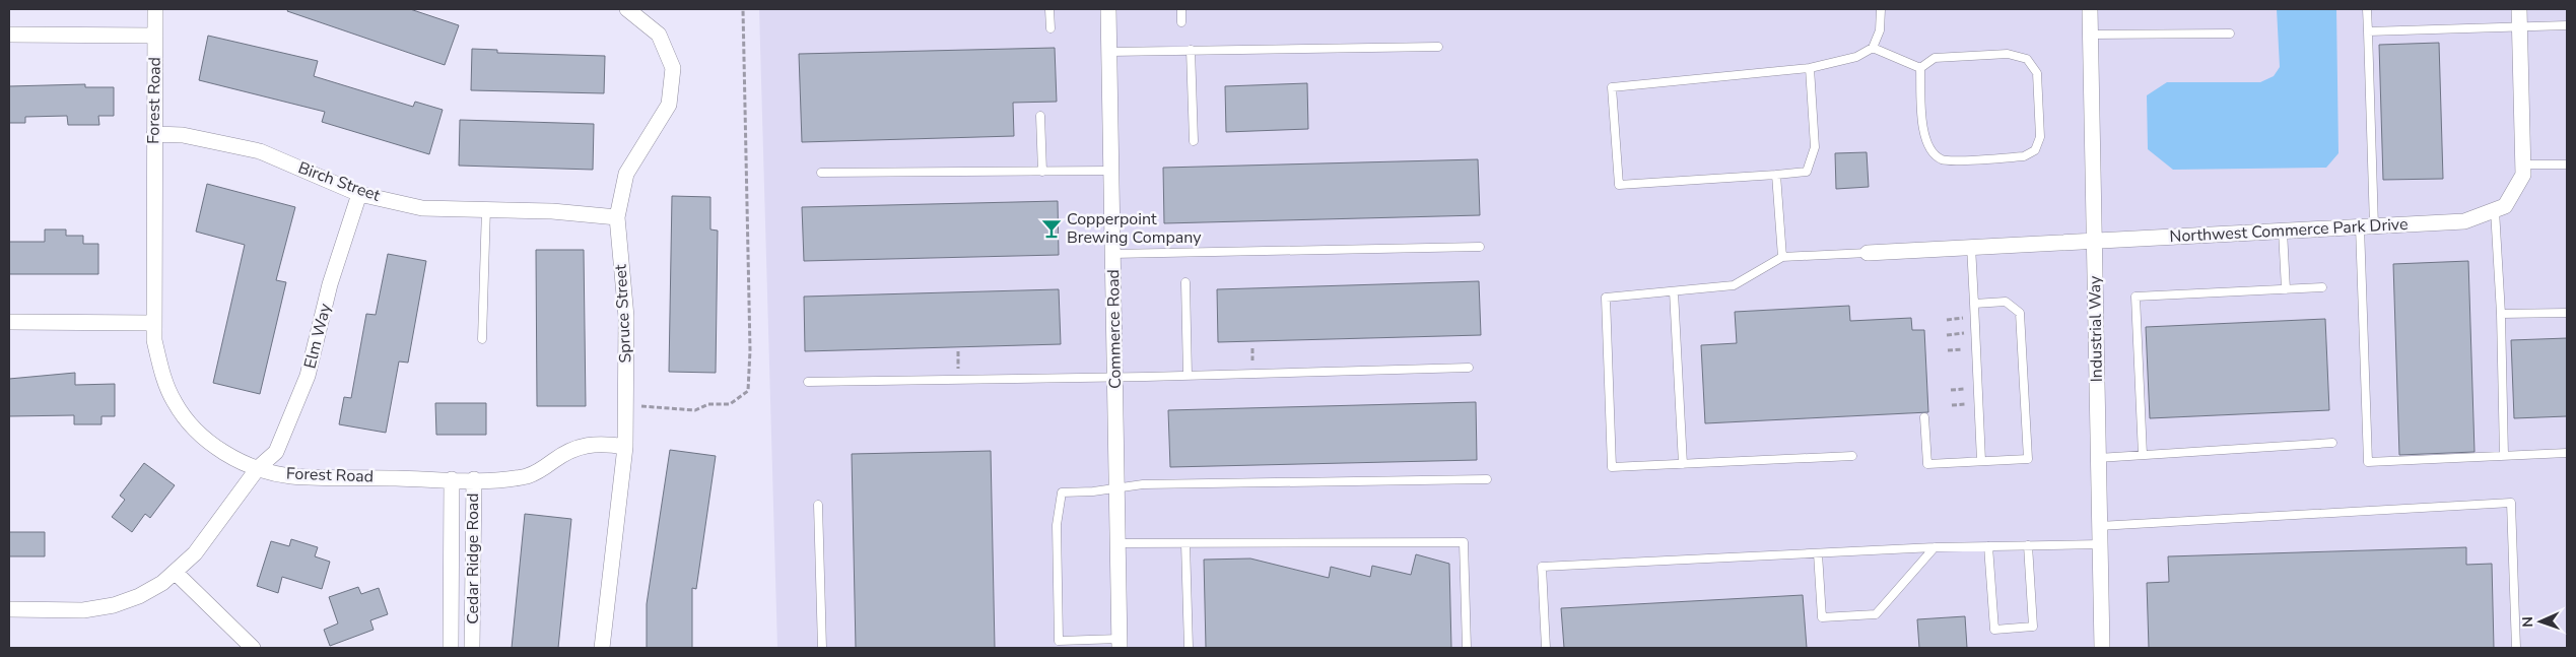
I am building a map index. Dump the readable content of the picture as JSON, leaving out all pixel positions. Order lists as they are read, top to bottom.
{
  "streets": {
    "street": [
      "Forest Road",
      "Birch Street",
      "Northwest Commerce Park Drive",
      "Spruce Street",
      "Commerce Road",
      "Industrial Way",
      "Elm Way",
      "Cedar Ridge Road"
    ]
  },
  "crossings": [
    ["Forest Road", "Birch Street"],
    ["Forest Road", "Spruce Street"],
    ["Forest Road", "Elm Way"],
    ["Forest Road", "Cedar Ridge Road"],
    ["Birch Street", "Spruce Street"],
    ["Birch Street", "Elm Way"],
    ["Northwest Commerce Park Drive", "Industrial Way"]
  ],
  "places": {
    "bar": ["Copperpoint Brewing Company"]
  },
  "north": "left"
}
